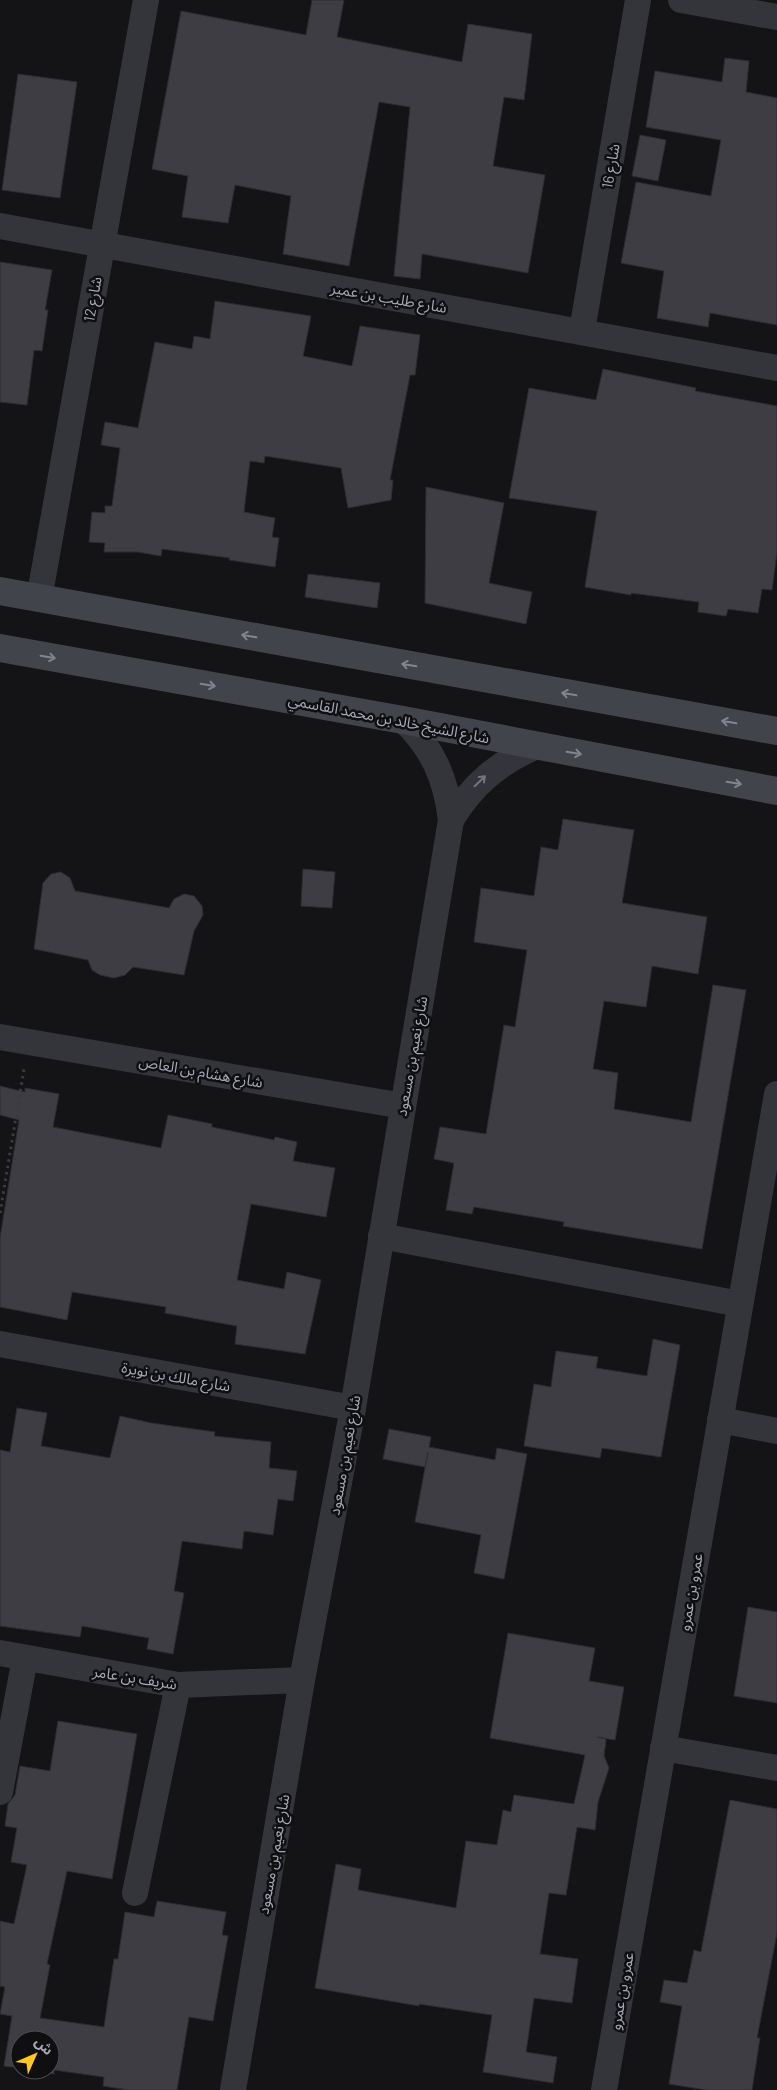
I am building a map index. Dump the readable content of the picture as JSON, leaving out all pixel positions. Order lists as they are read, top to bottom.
{
  "streets": {
    "main road": ["شارع الشيخ خالد بن محمد القاسمي"],
    "street": [
      "شارع 16",
      "شارع طليب بن عمير",
      "شارع 12",
      "شارع نعيم بن مسعود",
      "شارع هشام بن العاص",
      "شارع مالك بن نويرة",
      "عمرو بن عمرو",
      "شريف بن عامر"
    ]
  },
  "crossings": [
    ["شارع 16", "شارع طليب بن عمير"],
    ["شارع طليب بن عمير", "شارع 12"],
    ["شارع الشيخ خالد بن محمد القاسمي", "شارع نعيم بن مسعود"],
    ["شارع نعيم بن مسعود", "شارع هشام بن العاص"],
    ["شارع نعيم بن مسعود", "شارع مالك بن نويرة"],
    ["شارع نعيم بن مسعود", "شريف بن عامر"]
  ],
  "north": "top right"
}
